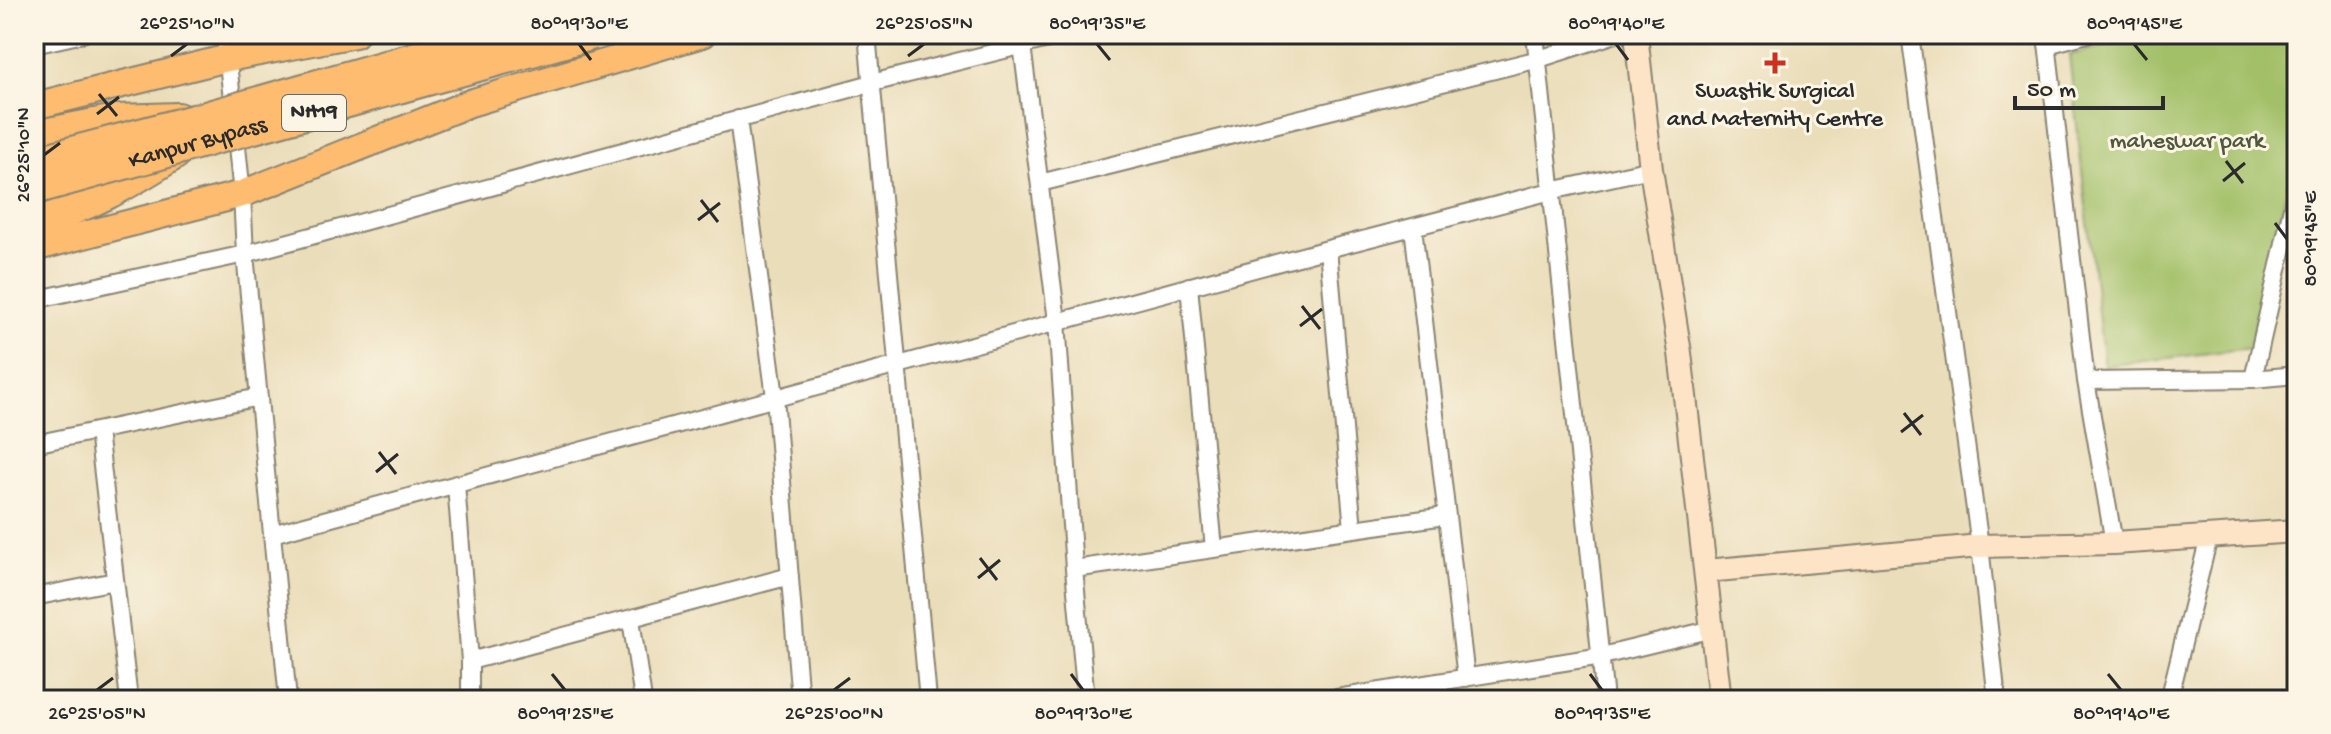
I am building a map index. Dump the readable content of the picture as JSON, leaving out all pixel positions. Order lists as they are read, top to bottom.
{
  "streets": {
    "highway": ["NH19", "Kanpur Bypass"]
  },
  "parks": ["maheswar park"],
  "places": {
    "health": ["Swastik Surgical and Maternity Centre"]
  },
  "scale_bar": "50 m",
  "coordinates": [
    "26°25'10\"N",
    "80°19'30\"E",
    "26°25'05\"N",
    "80°19'35\"E",
    "80°19'40\"E",
    "80°19'45\"E",
    "80°19'25\"E",
    "26°25'00\"N"
  ]
}
